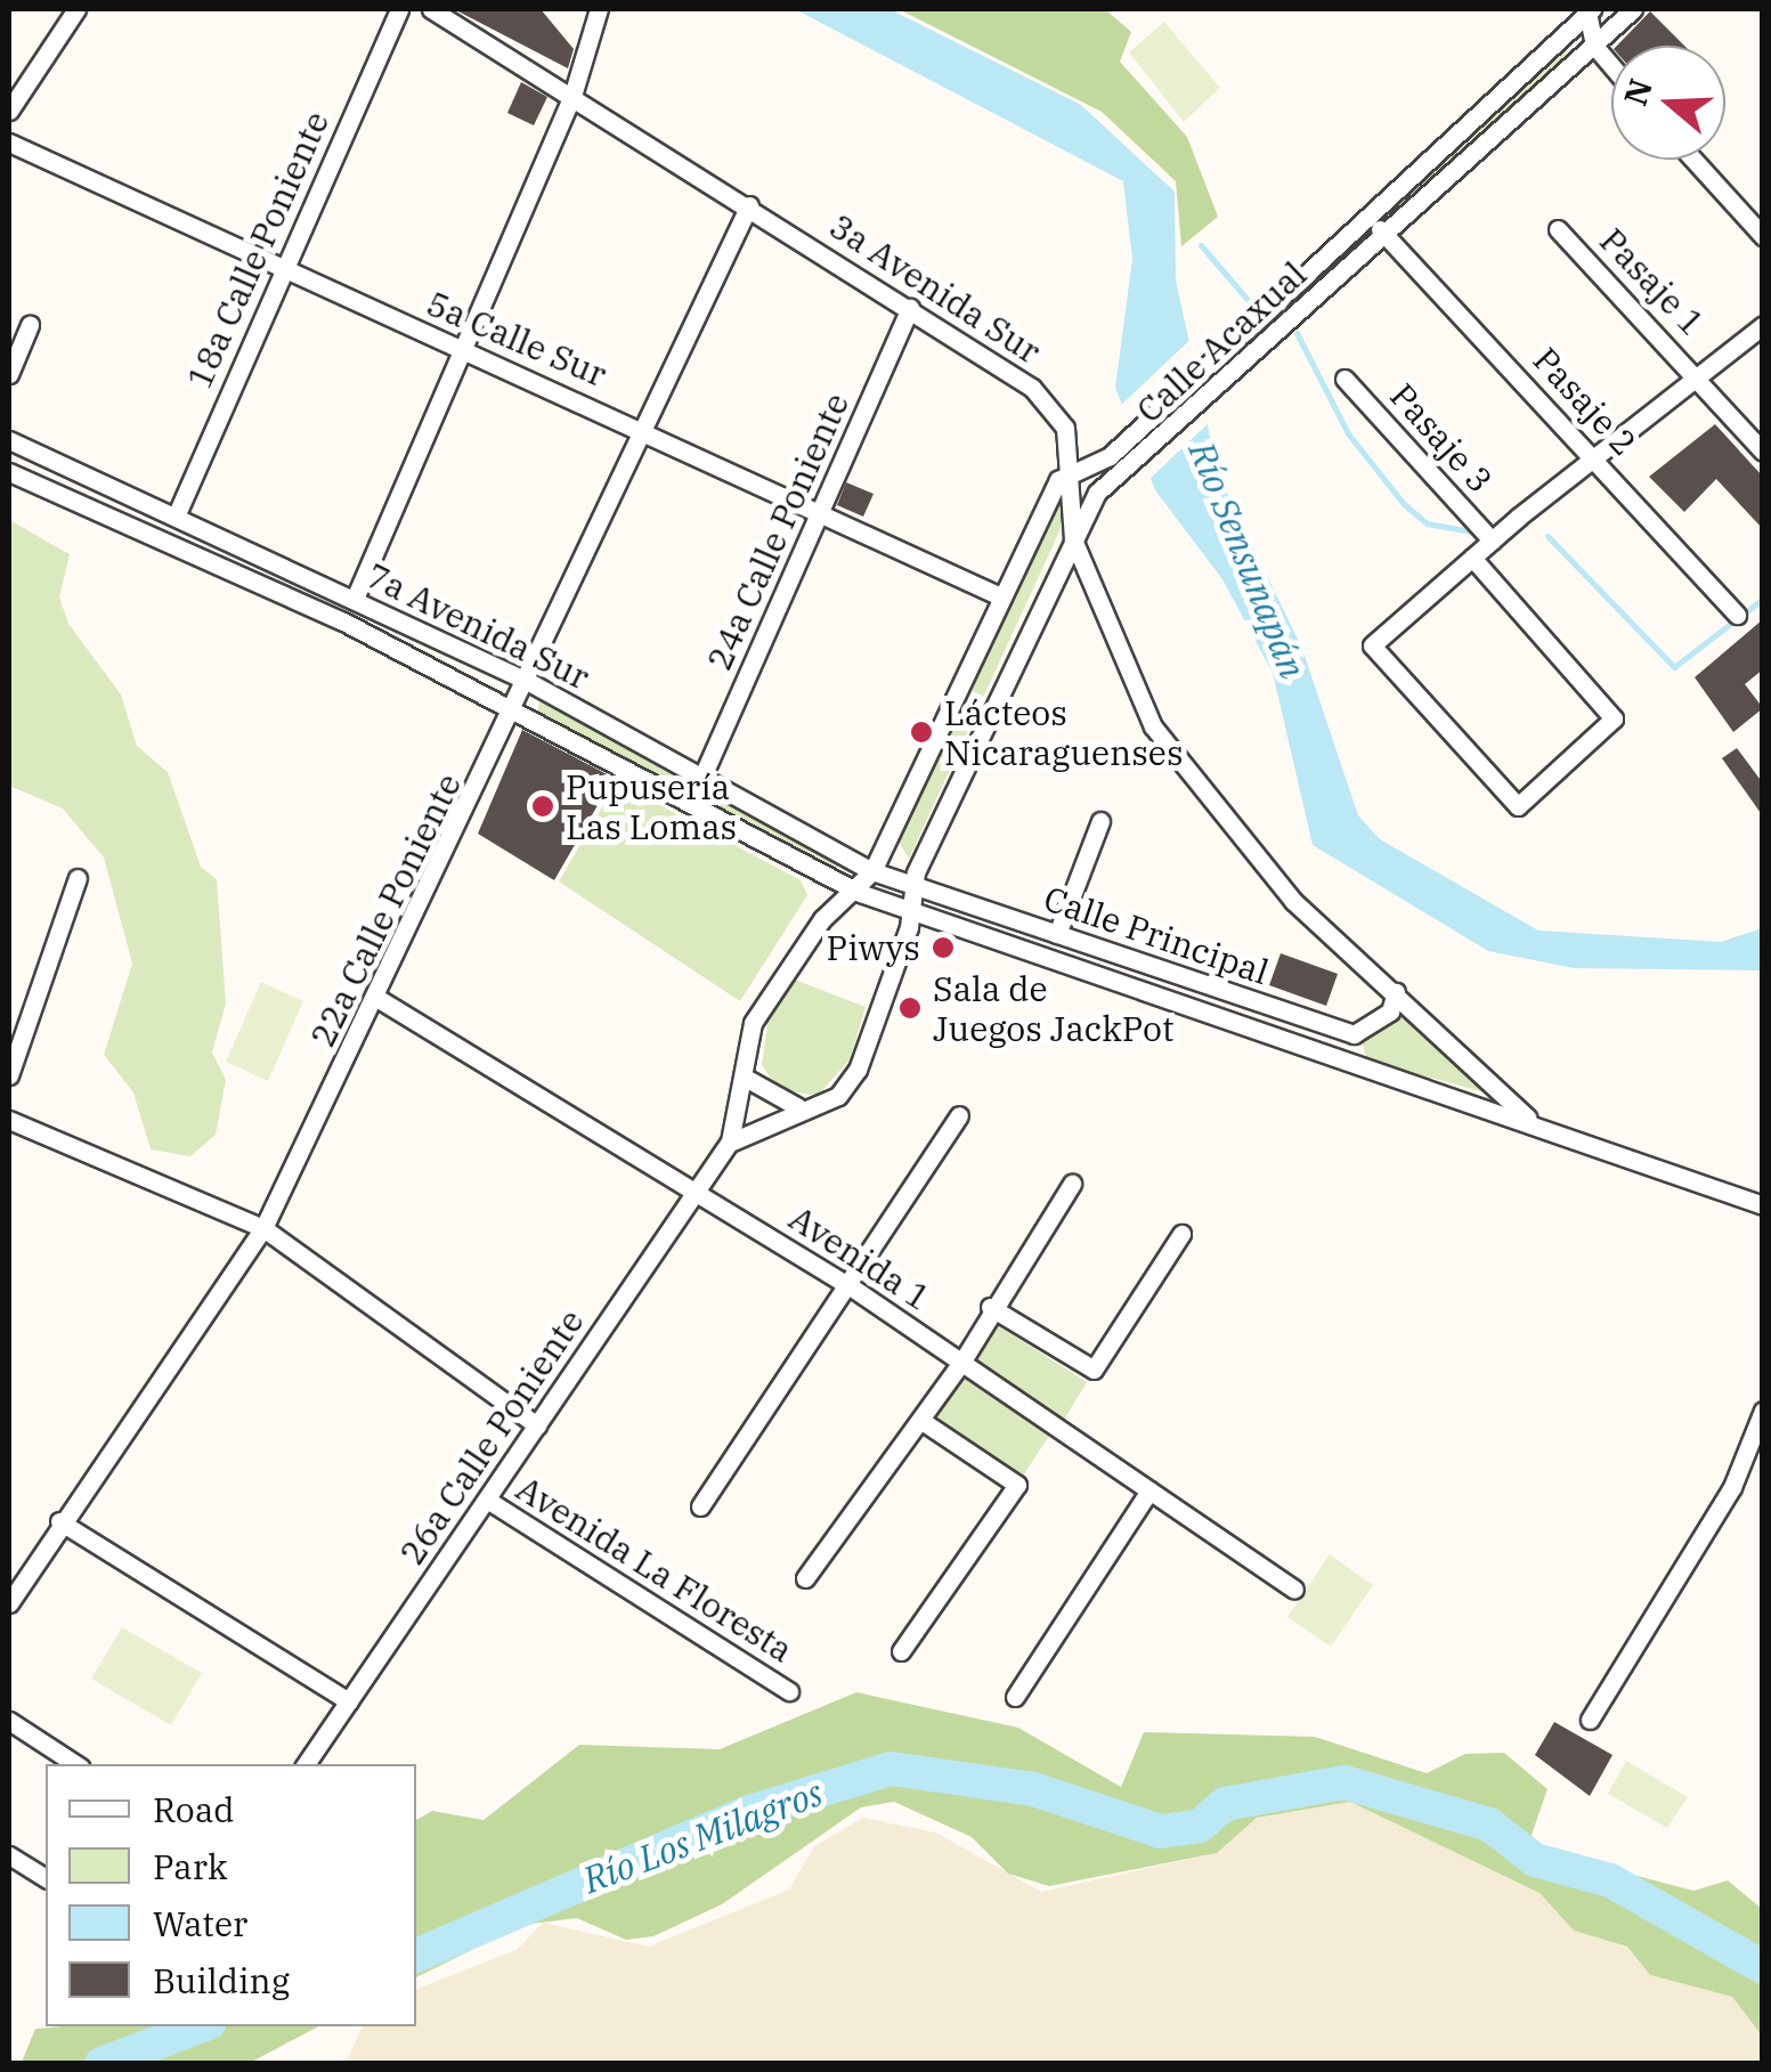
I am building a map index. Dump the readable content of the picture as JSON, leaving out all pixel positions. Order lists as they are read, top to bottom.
{
  "streets": {
    "street": [
      "18a Calle Poniente",
      "Pasaje 1",
      "3a Avenida Sur",
      "5a Calle Sur",
      "Calle Acaxual",
      "Pasaje 2",
      "Pasaje 3",
      "24a Calle Poniente",
      "7a Avenida Sur",
      "22a Calle Poniente",
      "Calle Principal",
      "Avenida 1",
      "26a Calle Poniente",
      "Avenida La Floresta"
    ]
  },
  "crossings": [
    ["18a Calle Poniente", "5a Calle Sur"],
    ["18a Calle Poniente", "7a Avenida Sur"],
    ["3a Avenida Sur", "Calle Acaxual"],
    ["3a Avenida Sur", "24a Calle Poniente"],
    ["3a Avenida Sur", "22a Calle Poniente"],
    ["3a Avenida Sur", "Calle Principal"],
    ["3a Avenida Sur", "26a Calle Poniente"],
    ["5a Calle Sur", "24a Calle Poniente"],
    ["5a Calle Sur", "22a Calle Poniente"],
    ["5a Calle Sur", "26a Calle Poniente"],
    ["Calle Acaxual", "Pasaje 2"],
    ["Calle Acaxual", "26a Calle Poniente"],
    ["24a Calle Poniente", "7a Avenida Sur"],
    ["7a Avenida Sur", "22a Calle Poniente"],
    ["7a Avenida Sur", "Calle Principal"],
    ["7a Avenida Sur", "26a Calle Poniente"],
    ["22a Calle Poniente", "Avenida 1"],
    ["Avenida 1", "26a Calle Poniente"],
    ["26a Calle Poniente", "Avenida La Floresta"]
  ],
  "water": ["Río Sensunapán", "Río Los Milagros"],
  "places": [
    "Lácteos Nicaraguenses",
    "Pupusería Las Lomas",
    "Piwys",
    "Sala de Juegos JackPot"
  ],
  "legend": [
    "Road",
    "Park",
    "Water",
    "Building"
  ],
  "north": "left"
}
